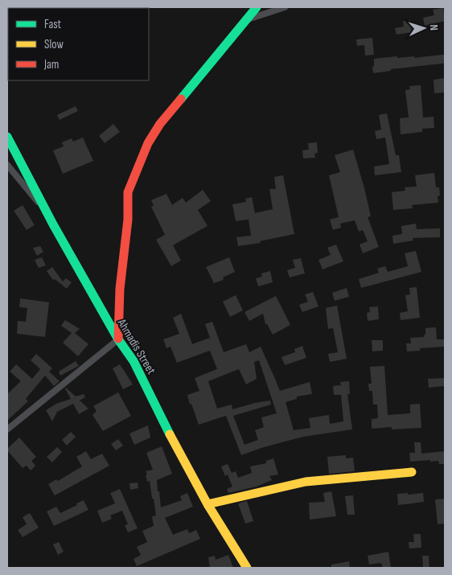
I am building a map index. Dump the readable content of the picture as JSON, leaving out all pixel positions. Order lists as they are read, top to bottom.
{
  "streets": {
    "street": ["Ahmadis Street"]
  },
  "legend": ["Fast", "Slow", "Jam"],
  "north": "right"
}
